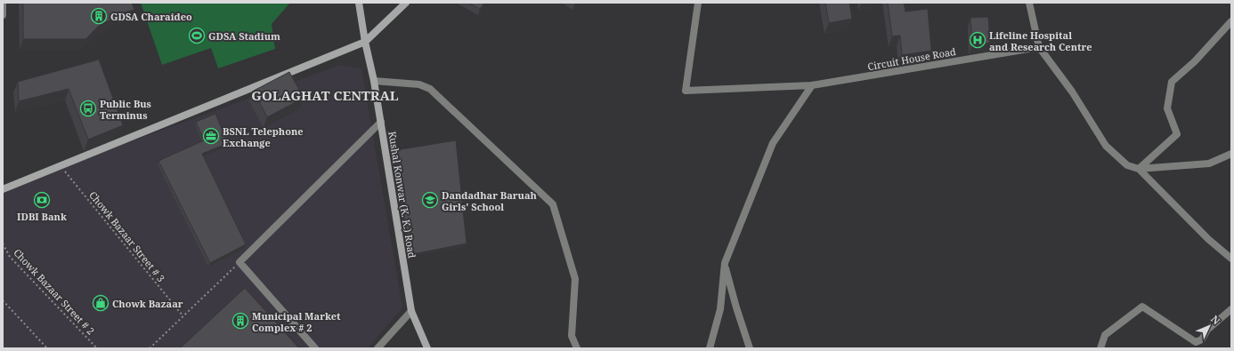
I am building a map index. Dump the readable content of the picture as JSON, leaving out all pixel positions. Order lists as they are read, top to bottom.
{
  "streets": {
    "main road": ["Kushal Konwar (K. K.) Road"],
    "street": ["Circuit House Road"],
    "path": ["Chowk Bazaar Street # 3", "Chowk Bazaar Street # 2"]
  },
  "districts": ["GOLAGHAT CENTRAL"],
  "places": {
    "building": ["GDSA Charaideo", "Municipal Market Complex # 2"],
    "sports": ["GDSA Stadium"],
    "hospital": ["Lifeline Hospital and Research Centre"],
    "bus stop": ["Public Bus Terminus"],
    "office": ["BSNL Telephone Exchange"],
    "bank": ["IDBI Bank"],
    "school or university": ["Dandadhar Baruah Girls' School"],
    "shop": ["Chowk Bazaar"]
  },
  "north": "top right"
}
